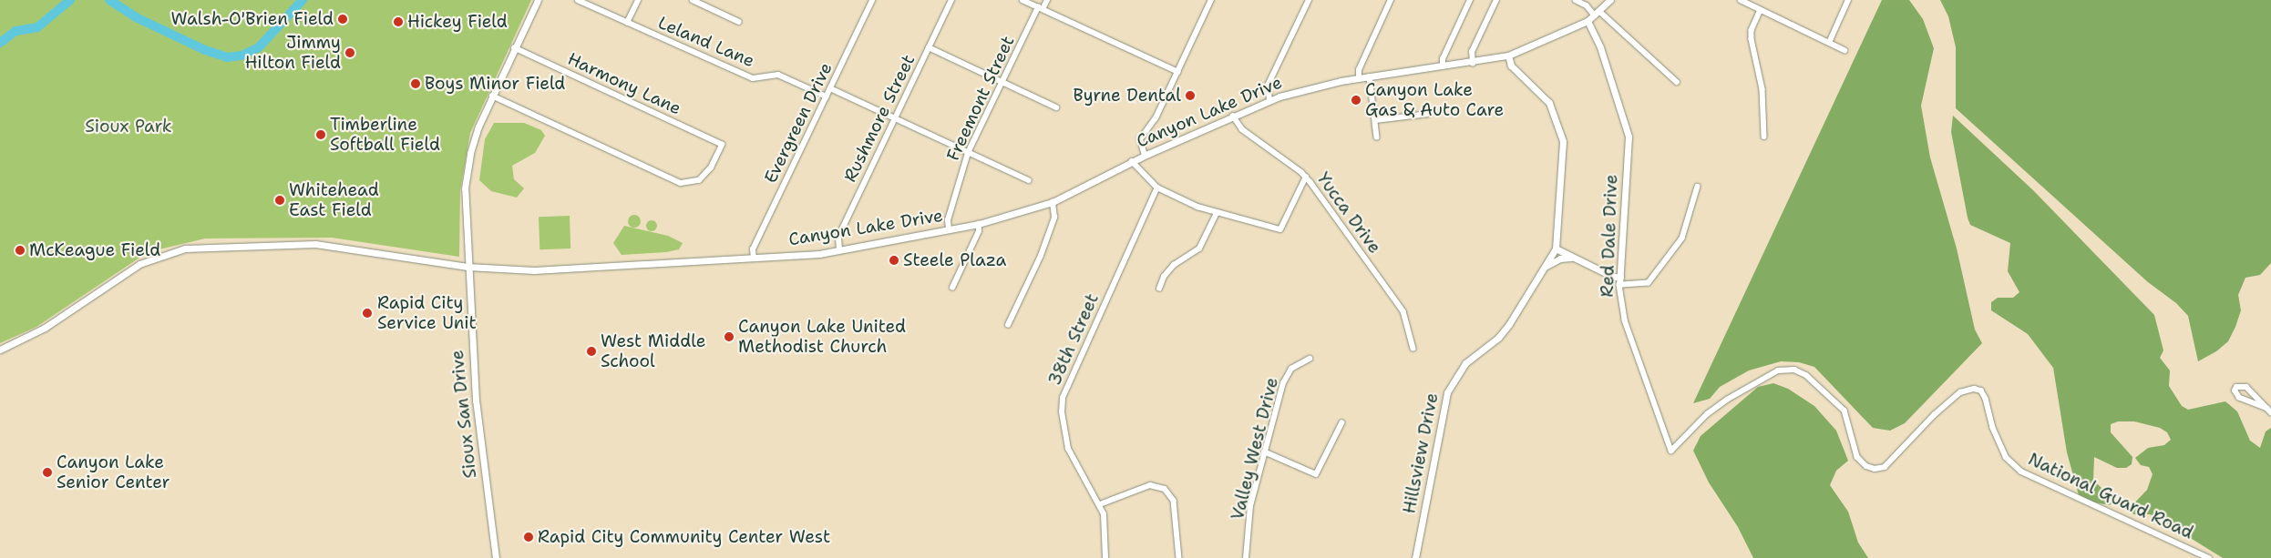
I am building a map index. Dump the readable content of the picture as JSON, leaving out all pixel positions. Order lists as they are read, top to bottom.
{
  "streets": {
    "street": [
      "Leland Lane",
      "Harmony Lane",
      "Freemont Street",
      "Canyon Lake Drive",
      "Rushmore Street",
      "Evergreen Drive",
      "Yucca Drive",
      "Red Dale Drive",
      "38th Street",
      "Sioux San Drive",
      "Valley West Drive",
      "Hillsview Drive",
      "National Guard Road"
    ]
  },
  "crossings": [
    ["Leland Lane", "Evergreen Drive"],
    ["Harmony Lane", "Sioux San Drive"],
    ["Freemont Street", "Canyon Lake Drive"],
    ["Canyon Lake Drive", "Rushmore Street"],
    ["Canyon Lake Drive", "Evergreen Drive"],
    ["Canyon Lake Drive", "Yucca Drive"],
    ["Canyon Lake Drive", "Red Dale Drive"],
    ["Canyon Lake Drive", "Sioux San Drive"],
    ["Canyon Lake Drive", "Hillsview Drive"],
    ["Red Dale Drive", "National Guard Road"]
  ],
  "parks": ["Sioux Park"],
  "places": [
    "Walsh-O'Brien Field",
    "Hickey Field",
    "Jimmy Hilton Field",
    "Boys Minor Field",
    "Byrne Dental",
    "Canyon Lake Gas & Auto Care",
    "Timberline Softball Field",
    "Whitehead East Field",
    "McKeague Field",
    "Steele Plaza",
    "Rapid City Service Unit",
    "Canyon Lake United Methodist Church",
    "West Middle School",
    "Canyon Lake Senior Center",
    "Rapid City Community Center West"
  ]
}
